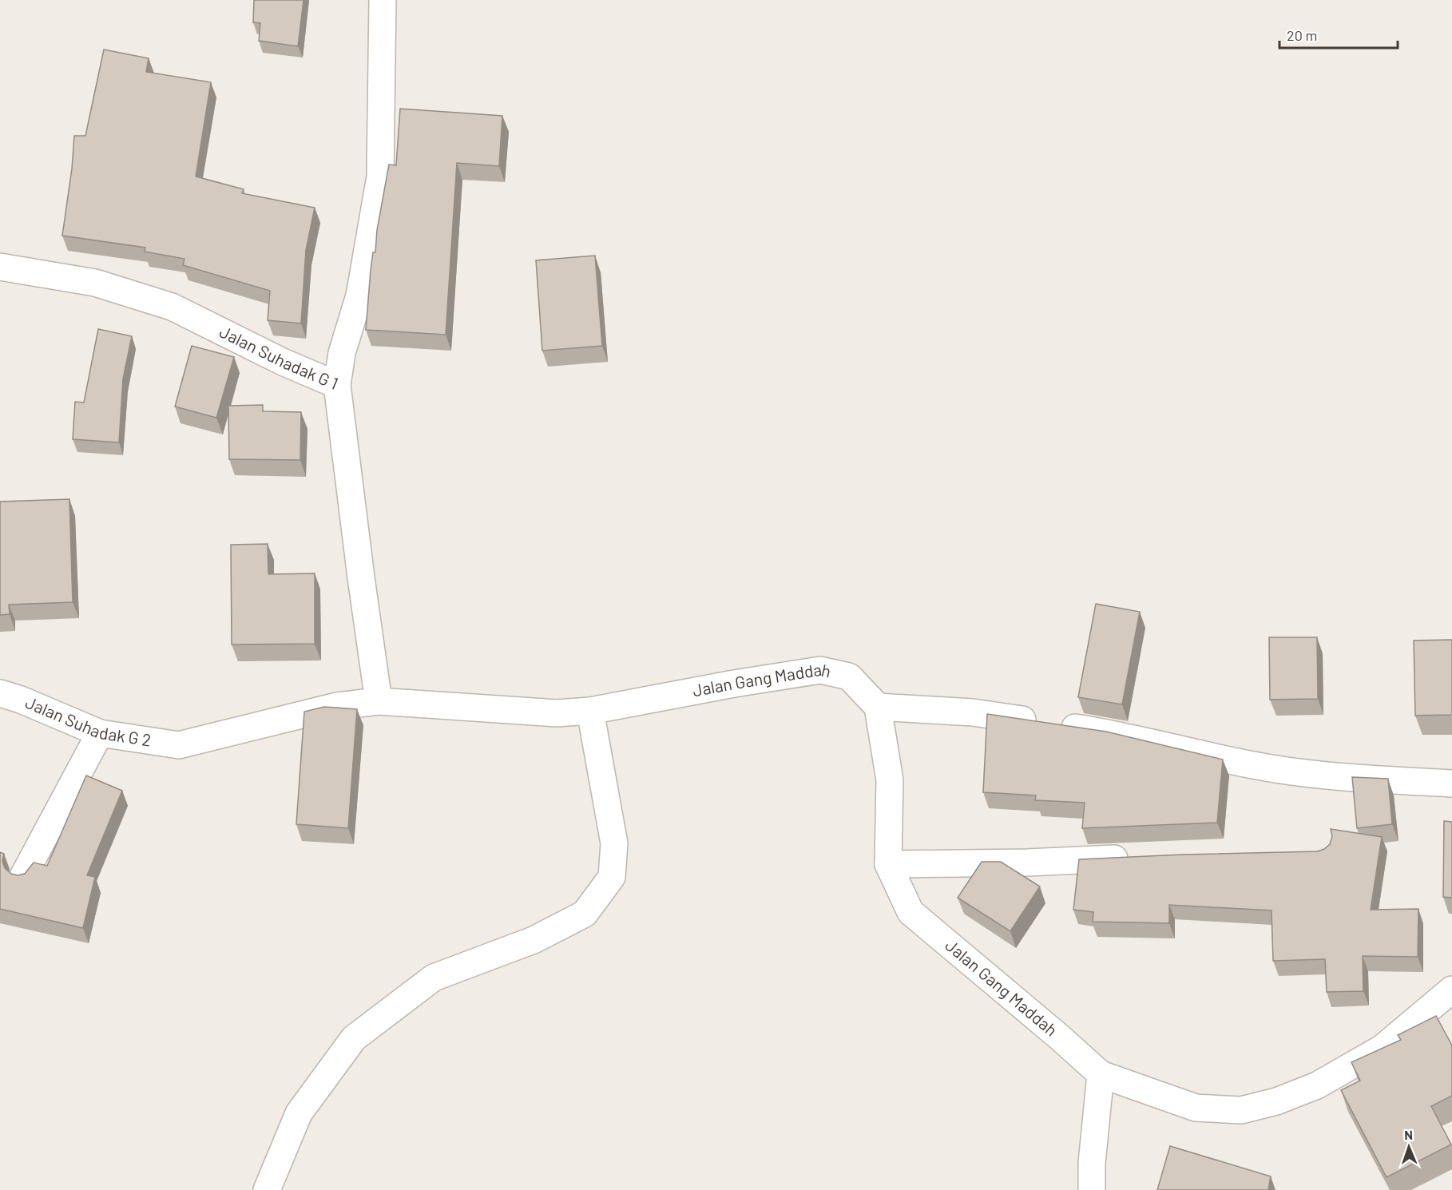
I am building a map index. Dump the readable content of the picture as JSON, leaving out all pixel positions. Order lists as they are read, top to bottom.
{
  "streets": {
    "street": ["Jalan Suhadak G 1", "Jalan Gang Maddah", "Jalan Suhadak G 2"]
  },
  "crossings": [
    ["Jalan Suhadak G 1", "Jalan Gang Maddah"],
    ["Jalan Gang Maddah", "Jalan Suhadak G 2"]
  ],
  "scale_bar": "20 m",
  "north": "top"
}
